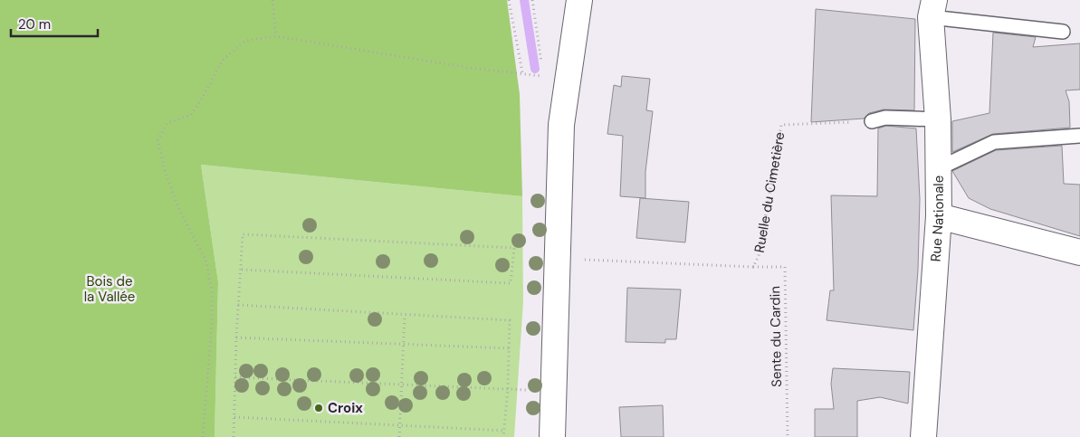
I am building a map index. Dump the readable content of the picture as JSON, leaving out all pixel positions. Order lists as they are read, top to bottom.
{
  "streets": {
    "street": ["Rue Nationale"],
    "path": ["Ruelle du Cimetière", "Sente du Cardin"]
  },
  "crossings": [
    ["Ruelle du Cimetière", "Sente du Cardin"]
  ],
  "parks": ["Bois de la Vallée"],
  "places": ["Croix"],
  "scale_bar": "20 m"
}
